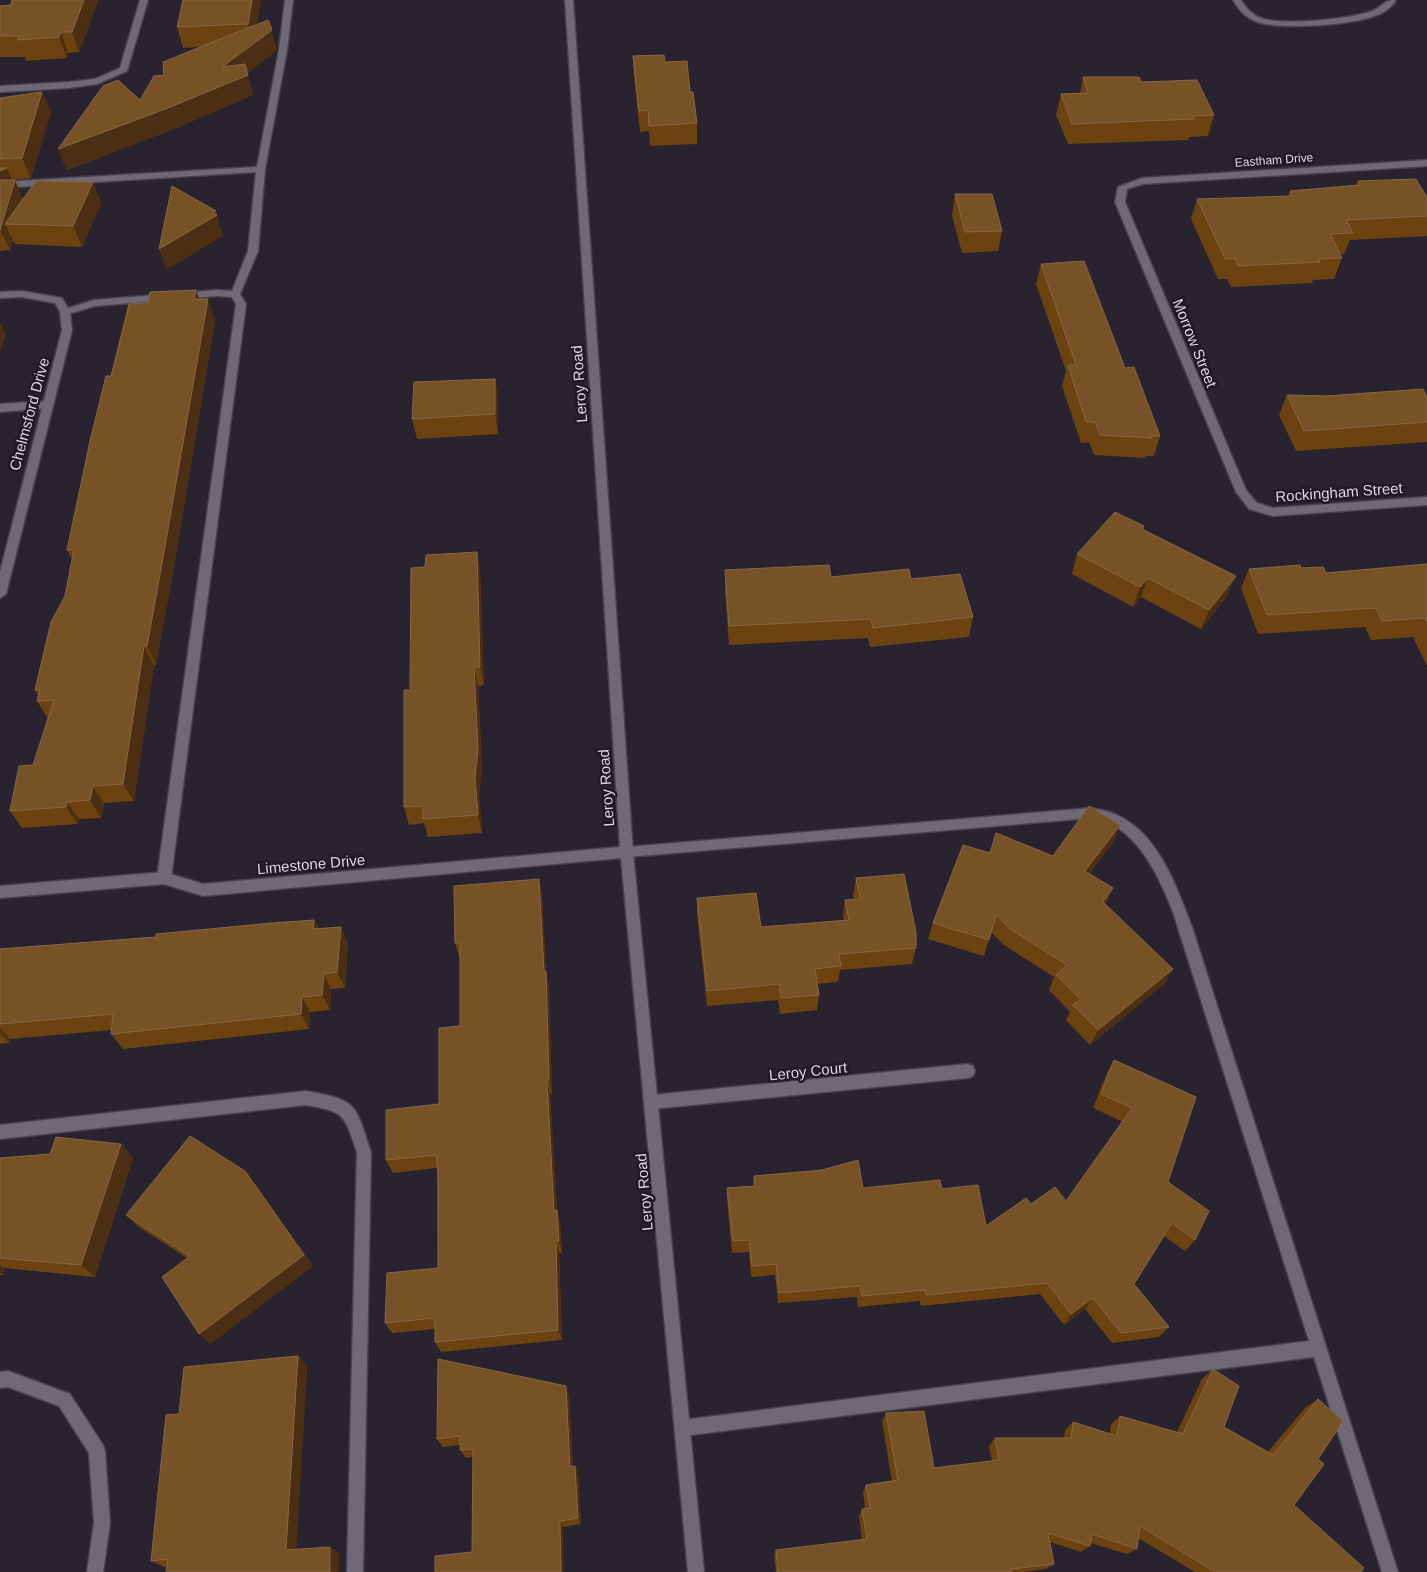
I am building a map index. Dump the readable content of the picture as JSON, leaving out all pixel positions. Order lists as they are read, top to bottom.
{
  "streets": {
    "street": [
      "Eastham Drive",
      "Morrow Street",
      "Leroy Road",
      "Chelmsford Drive",
      "Rockingham Street",
      "Limestone Drive",
      "Leroy Court"
    ]
  },
  "crossings": [
    ["Eastham Drive", "Morrow Street"],
    ["Morrow Street", "Rockingham Street"],
    ["Leroy Road", "Limestone Drive"],
    ["Leroy Road", "Leroy Court"]
  ]
}
